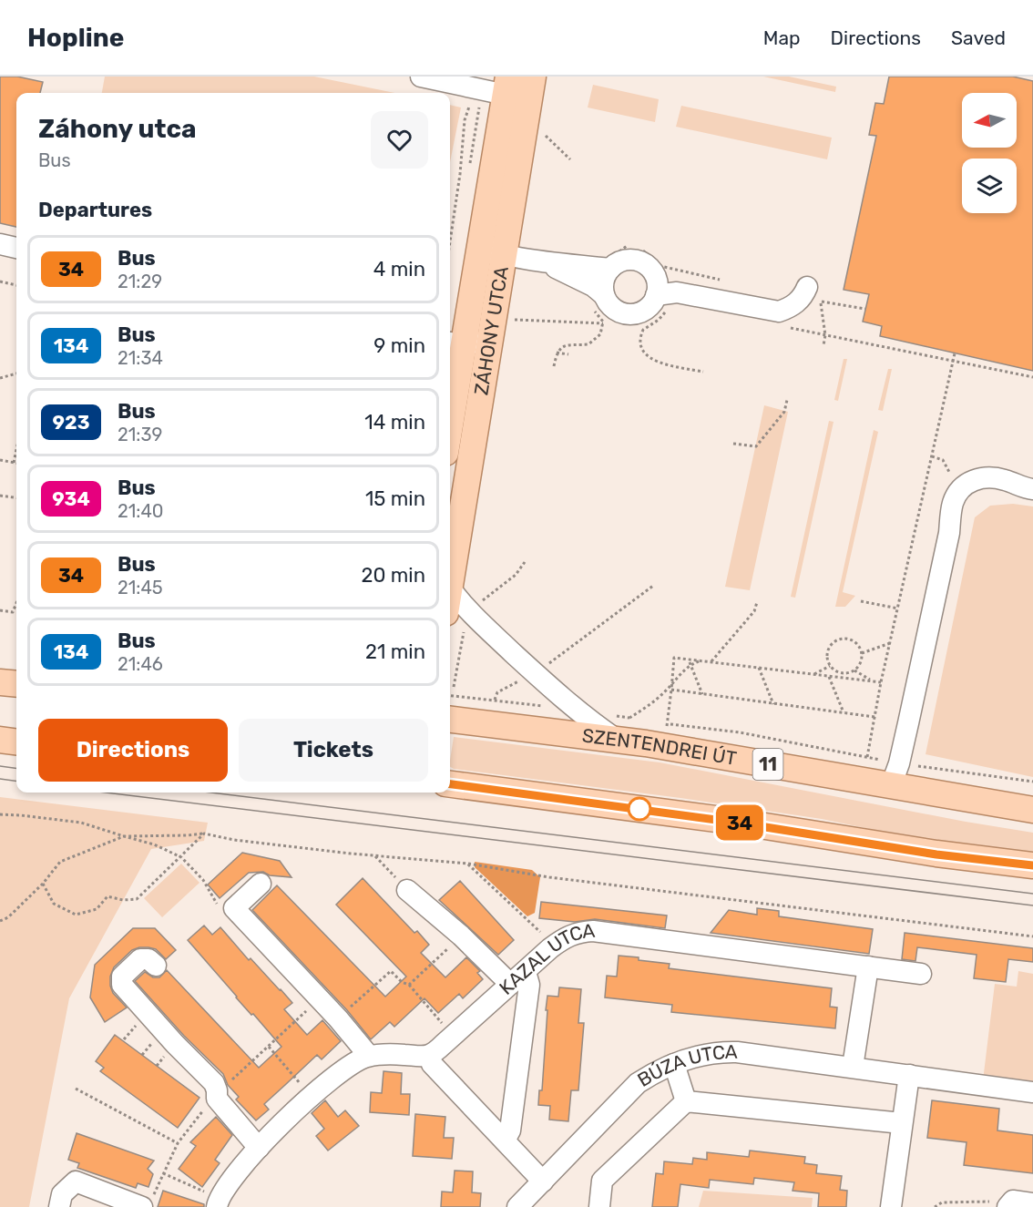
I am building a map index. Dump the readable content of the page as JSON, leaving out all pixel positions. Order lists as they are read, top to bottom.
{
  "streets": {
    "main road": ["ZÁHONY UTCA", "SZENTENDREI ÚT", "11"],
    "street": ["KAZAL UTCA", "BÚZA UTCA"]
  },
  "lines": ["bus line 34"],
  "north": "left",
  "page": {
    "header": "Hopline",
    "nav": ["Map", "Directions", "Saved"],
    "on_map": "34",
    "heading": [
      ["Záhony utca", "Bus"],
      "Departures"
    ],
    "list": [
      {
        "mark": "34",
        "name": "Bus",
        "note": "21:29",
        "value": "4 min"
      },
      {
        "mark": "134",
        "name": "Bus",
        "note": "21:34",
        "value": "9 min"
      },
      {
        "mark": "923",
        "name": "Bus",
        "note": "21:39",
        "value": "14 min"
      },
      {
        "mark": "934",
        "name": "Bus",
        "note": "21:40",
        "value": "15 min"
      },
      {
        "mark": "34",
        "name": "Bus",
        "note": "21:45",
        "value": "20 min"
      },
      {
        "mark": "134",
        "name": "Bus",
        "note": "21:46",
        "value": "21 min"
      }
    ],
    "buttons": ["Directions", "Tickets"]
  }
}
